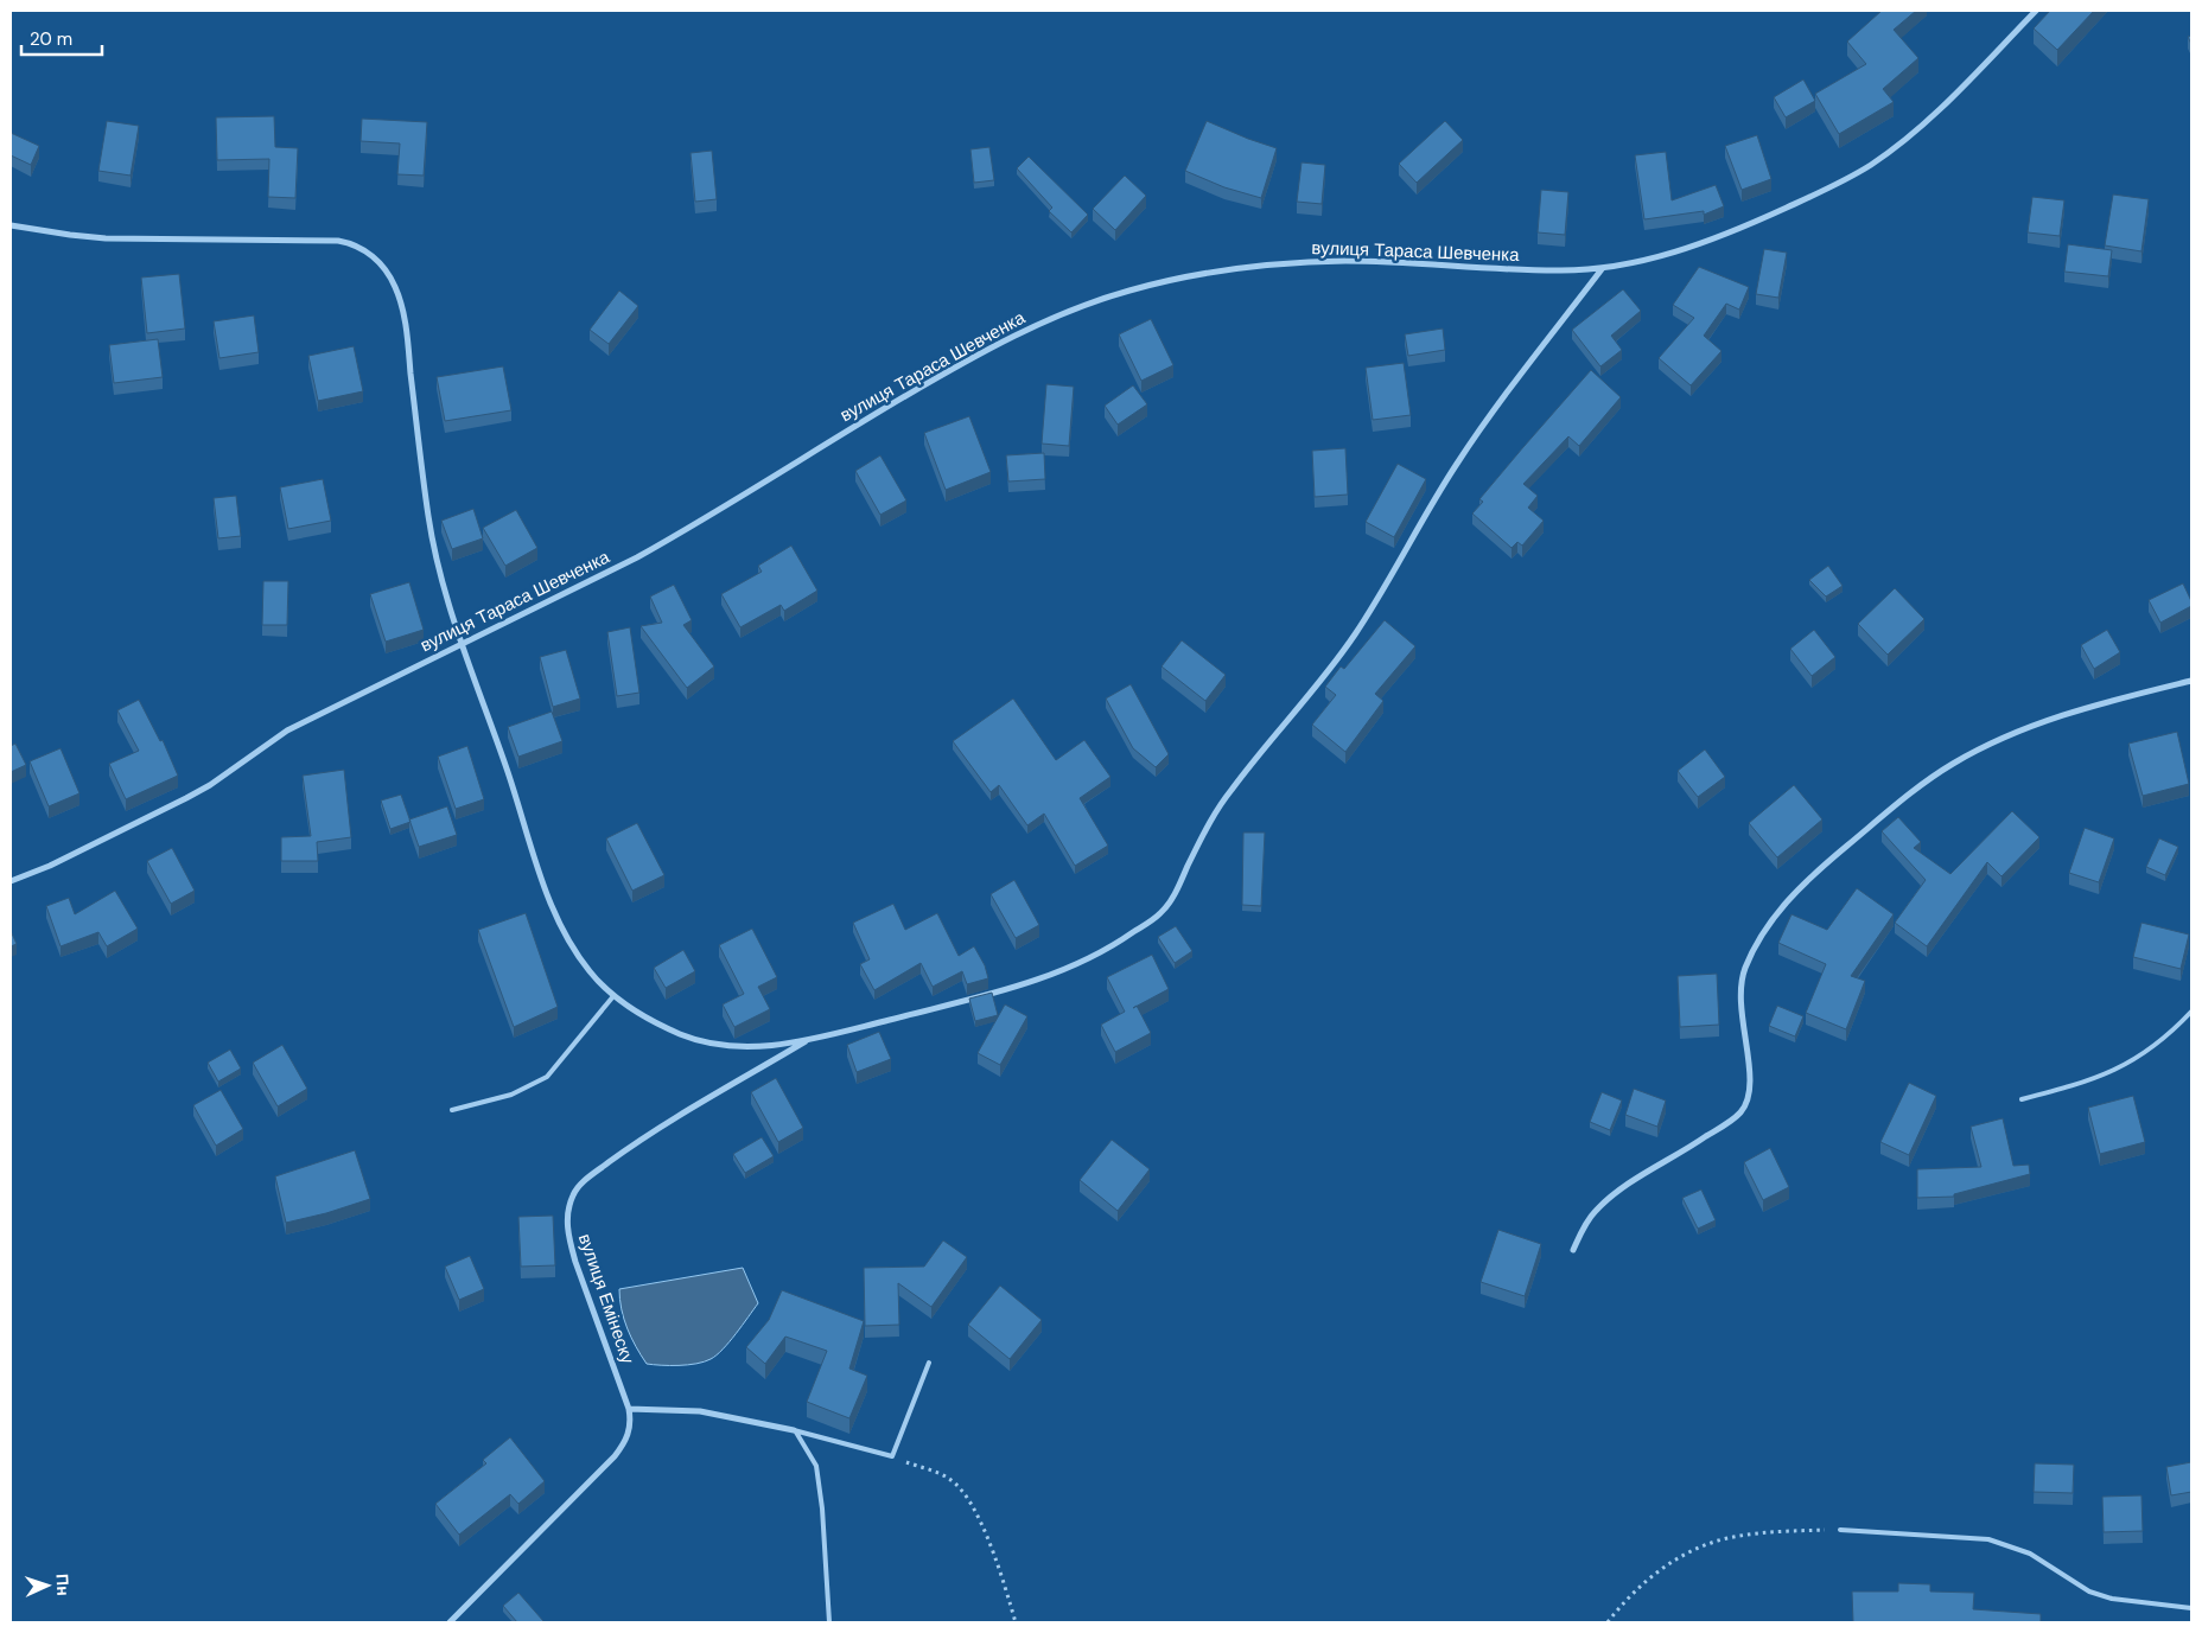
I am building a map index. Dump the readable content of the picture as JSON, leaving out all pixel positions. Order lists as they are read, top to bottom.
{
  "streets": {
    "street": ["вулиця Тараса Шевченка", "вулиця Емінеску"]
  },
  "scale_bar": "20 m",
  "north": "right"
}
